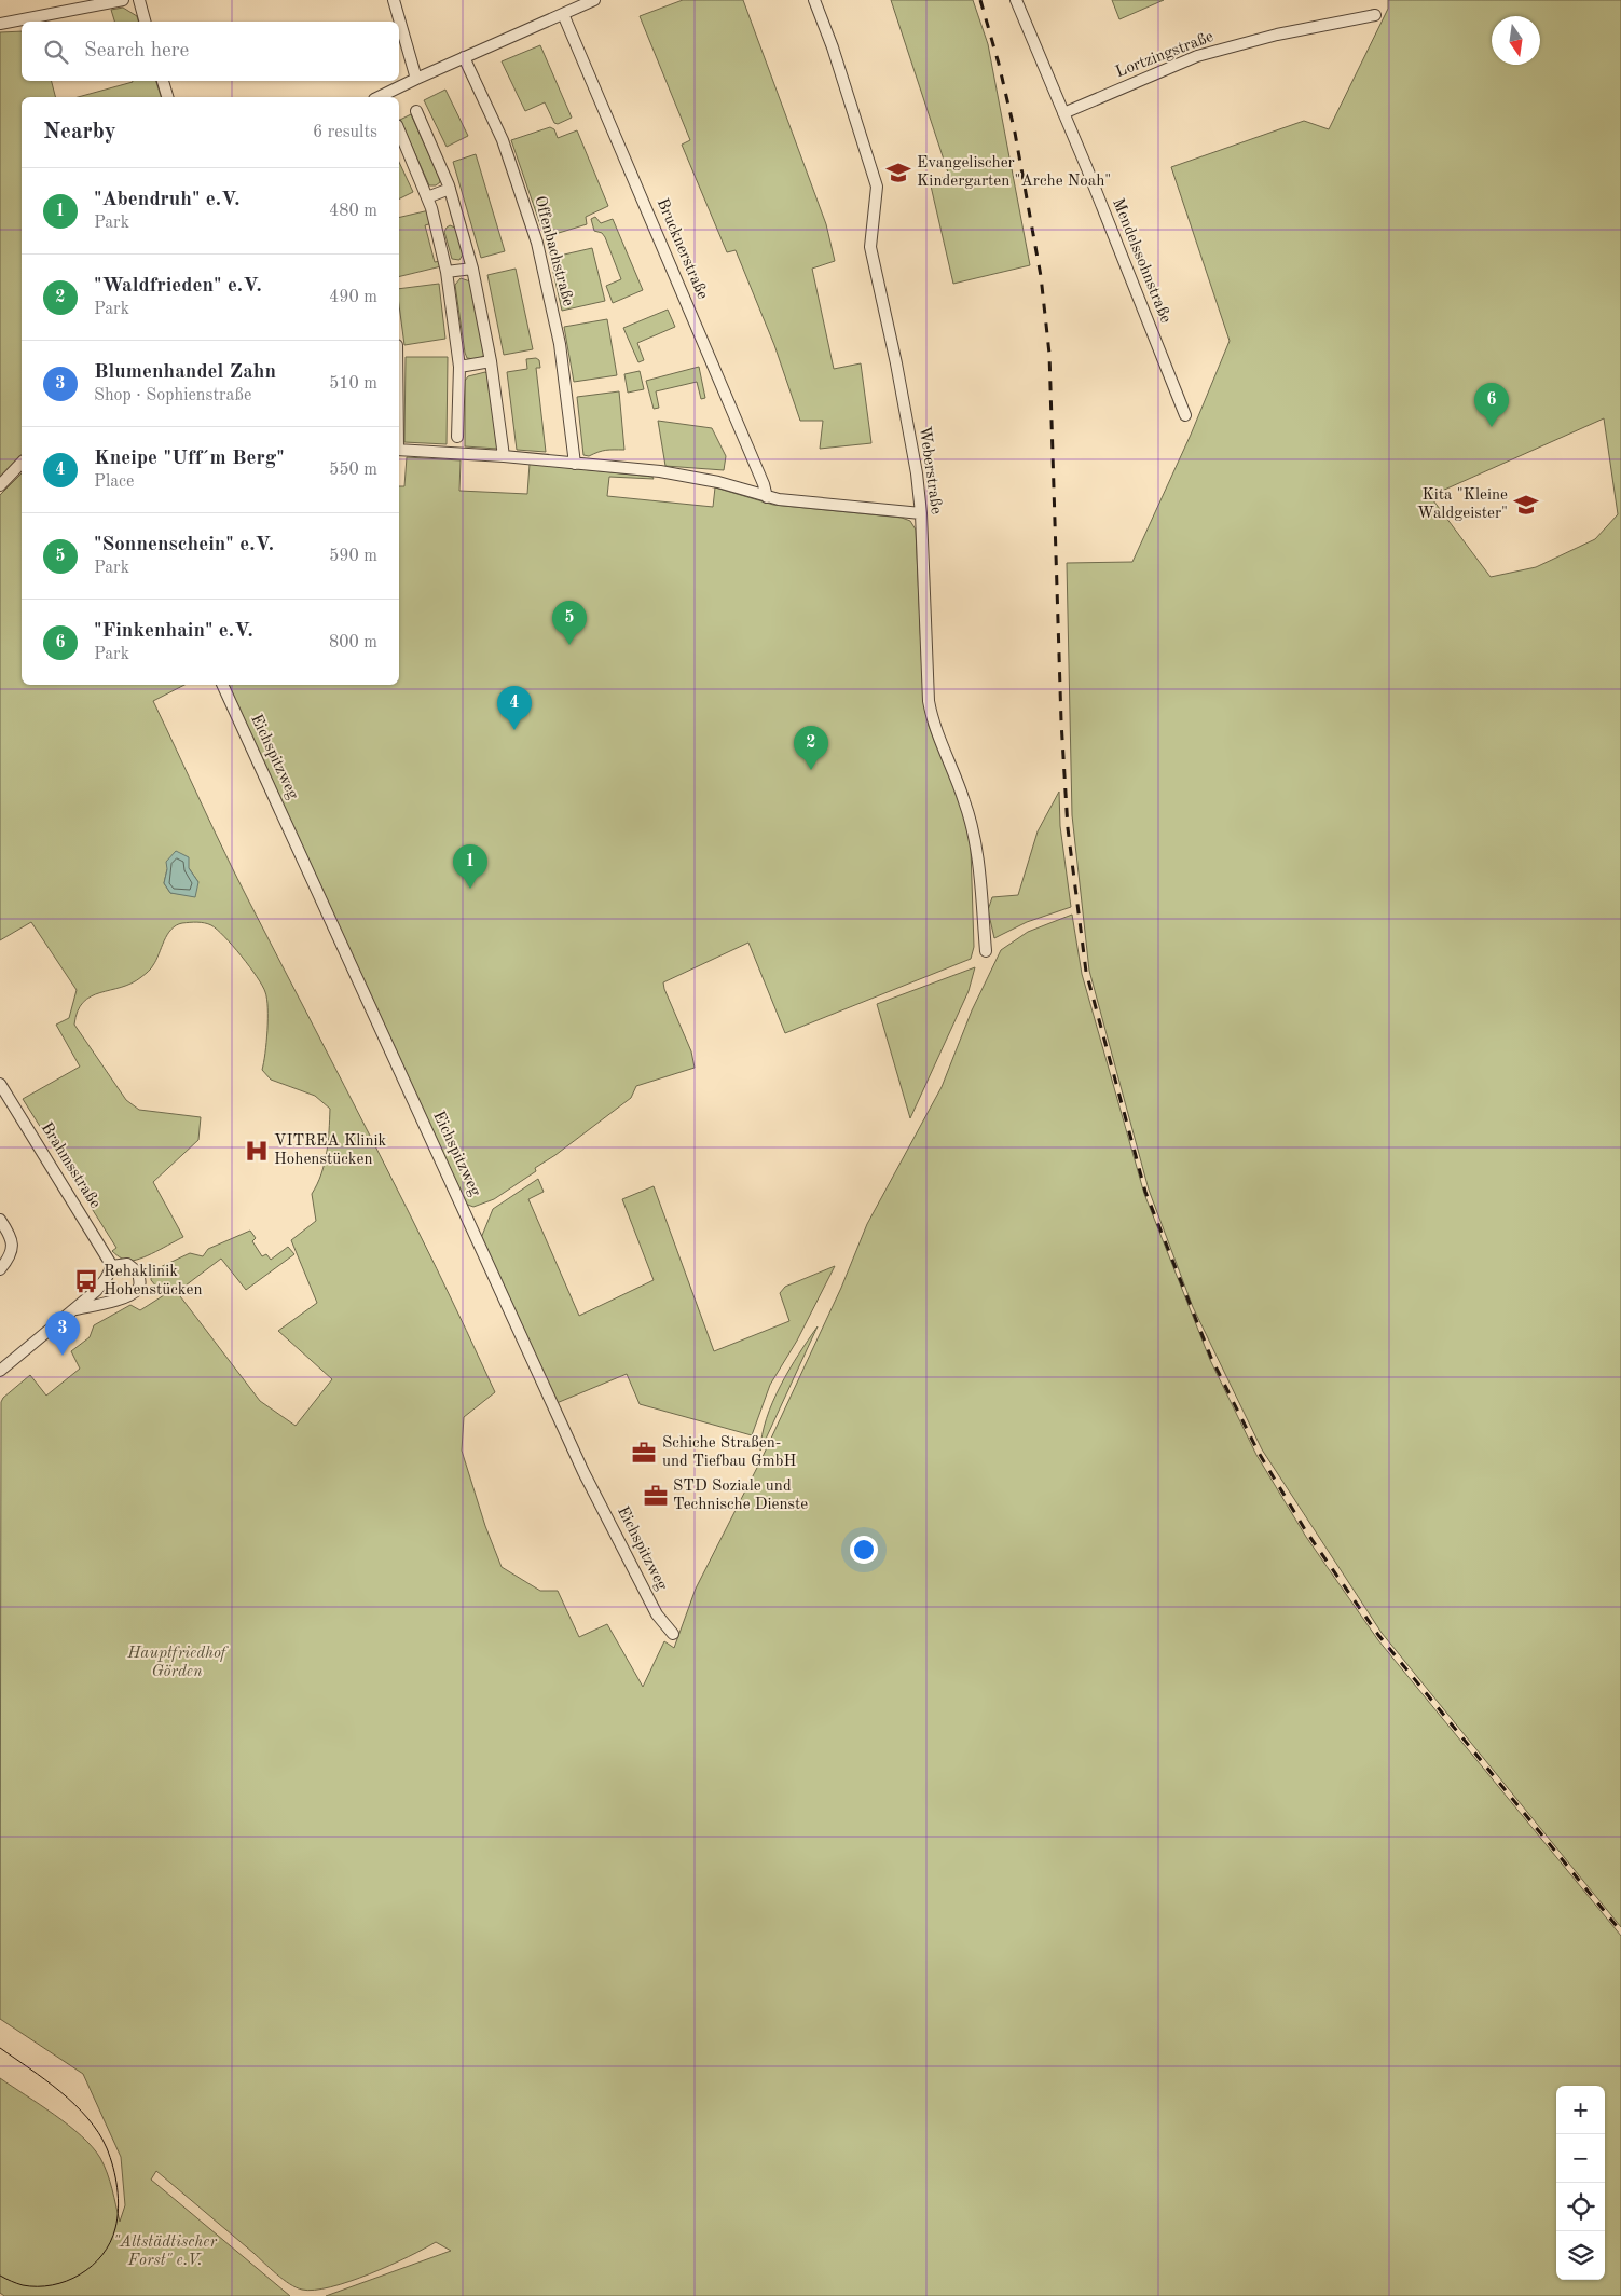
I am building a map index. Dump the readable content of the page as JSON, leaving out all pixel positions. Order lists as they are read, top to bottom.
{
  "streets": {
    "street": [
      "Lortzingstraße",
      "Brucknerstraße",
      "Offenbachstraße",
      "Mendelssohnstraße",
      "Weberstraße",
      "Eichspitzweg",
      "Brahmsstraße"
    ]
  },
  "crossings": [
    ["Lortzingstraße", "Mendelssohnstraße"]
  ],
  "parks": ["Hauptfriedhof Görden", "\"Altstädtischer Forst\" e.V."],
  "places": {
    "school or university": ["Evangelischer Kindergarten \"Arche Noah\"", "Kita \"Kleine Waldgeister\""],
    "hospital": ["VITREA Klinik Hohenstücken"],
    "bus stop": ["Rehaklinik Hohenstücken"],
    "office": ["Schiche Straßen- und Tiefbau GmbH", "STD Soziale und Technische Dienste"]
  },
  "north": "bottom",
  "page": {
    "search": "Search here",
    "heading": ["Nearby", "6 results"],
    "list": [
      {
        "mark": "1",
        "name": "\"Abendruh\" e.V.",
        "note": "Park",
        "value": "480 m"
      },
      {
        "mark": "2",
        "name": "\"Waldfrieden\" e.V.",
        "note": "Park",
        "value": "490 m"
      },
      {
        "mark": "3",
        "name": "Blumenhandel Zahn",
        "note": "Shop · Sophienstraße",
        "value": "510 m"
      },
      {
        "mark": "4",
        "name": "Kneipe \"Uff´m Berg\"",
        "note": "Place",
        "value": "550 m"
      },
      {
        "mark": "5",
        "name": "\"Sonnenschein\" e.V.",
        "note": "Park",
        "value": "590 m"
      },
      {
        "mark": "6",
        "name": "\"Finkenhain\" e.V.",
        "note": "Park",
        "value": "800 m"
      }
    ],
    "pins": [
      "6",
      "5",
      "4",
      "2",
      "1",
      "3"
    ],
    "map_buttons": ["+", "−"]
  }
}
